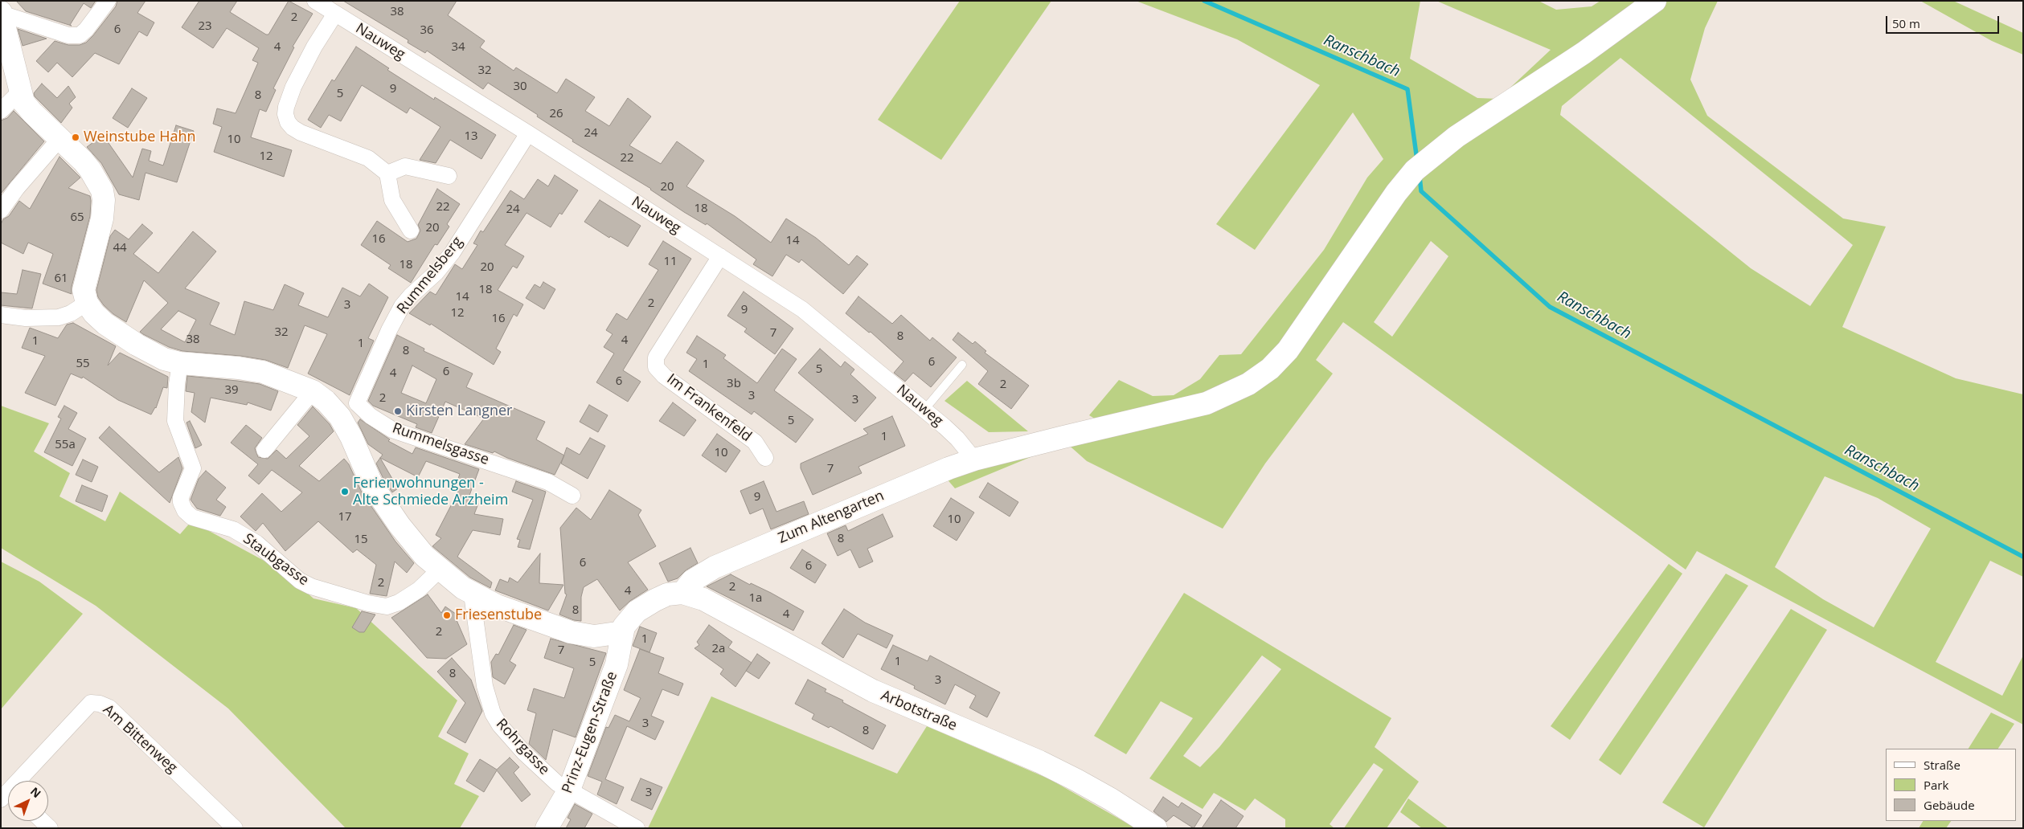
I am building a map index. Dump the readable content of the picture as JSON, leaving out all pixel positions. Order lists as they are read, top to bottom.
{
  "streets": {
    "street": [
      "Nauweg",
      "Rummelsberg",
      "Im Frankenfeld",
      "Rummelsgasse",
      "Zum Altengarten",
      "Staubgasse",
      "Arbotstraße",
      "Prinz-Eugen-Straße",
      "Am Bittenweg",
      "Rohrgasse"
    ]
  },
  "crossings": [
    ["Nauweg", "Rummelsberg"],
    ["Nauweg", "Im Frankenfeld"],
    ["Nauweg", "Zum Altengarten"],
    ["Rummelsberg", "Rummelsgasse"],
    ["Zum Altengarten", "Arbotstraße"],
    ["Prinz-Eugen-Straße", "Rohrgasse"]
  ],
  "water": ["Ranschbach"],
  "places": [
    "Weinstube Hahn",
    "Kirsten Langner",
    "Ferienwohnungen - Alte Schmiede Arzheim",
    "Friesenstube"
  ],
  "house_numbers": [
    "38",
    "2",
    "23",
    "6",
    "36",
    "4",
    "34",
    "32",
    "30",
    "9",
    "5",
    "8",
    "26",
    "24",
    "13",
    "10",
    "12",
    "22",
    "20",
    "22",
    "18",
    "24",
    "65",
    "20",
    "16",
    "14",
    "44",
    "11",
    "18",
    "20",
    "61",
    "18",
    "14",
    "2",
    "3",
    "9",
    "12",
    "16",
    "32",
    "7",
    "8",
    "38",
    "4",
    "1",
    "1",
    "8",
    "6",
    "55",
    "1",
    "5",
    "6",
    "4",
    "6",
    "3b",
    "2",
    "39",
    "3",
    "2",
    "3",
    "5",
    "1",
    "55a",
    "10",
    "7",
    "9",
    "17",
    "10",
    "8",
    "15",
    "6",
    "6",
    "2",
    "2",
    "4",
    "1a",
    "8",
    "4",
    "2",
    "1",
    "2a",
    "7",
    "1",
    "5",
    "8",
    "3",
    "3",
    "8",
    "3"
  ],
  "legend": ["Straße", "Park", "Gebäude"],
  "scale_bar": "50 m",
  "north": "top right"
}
